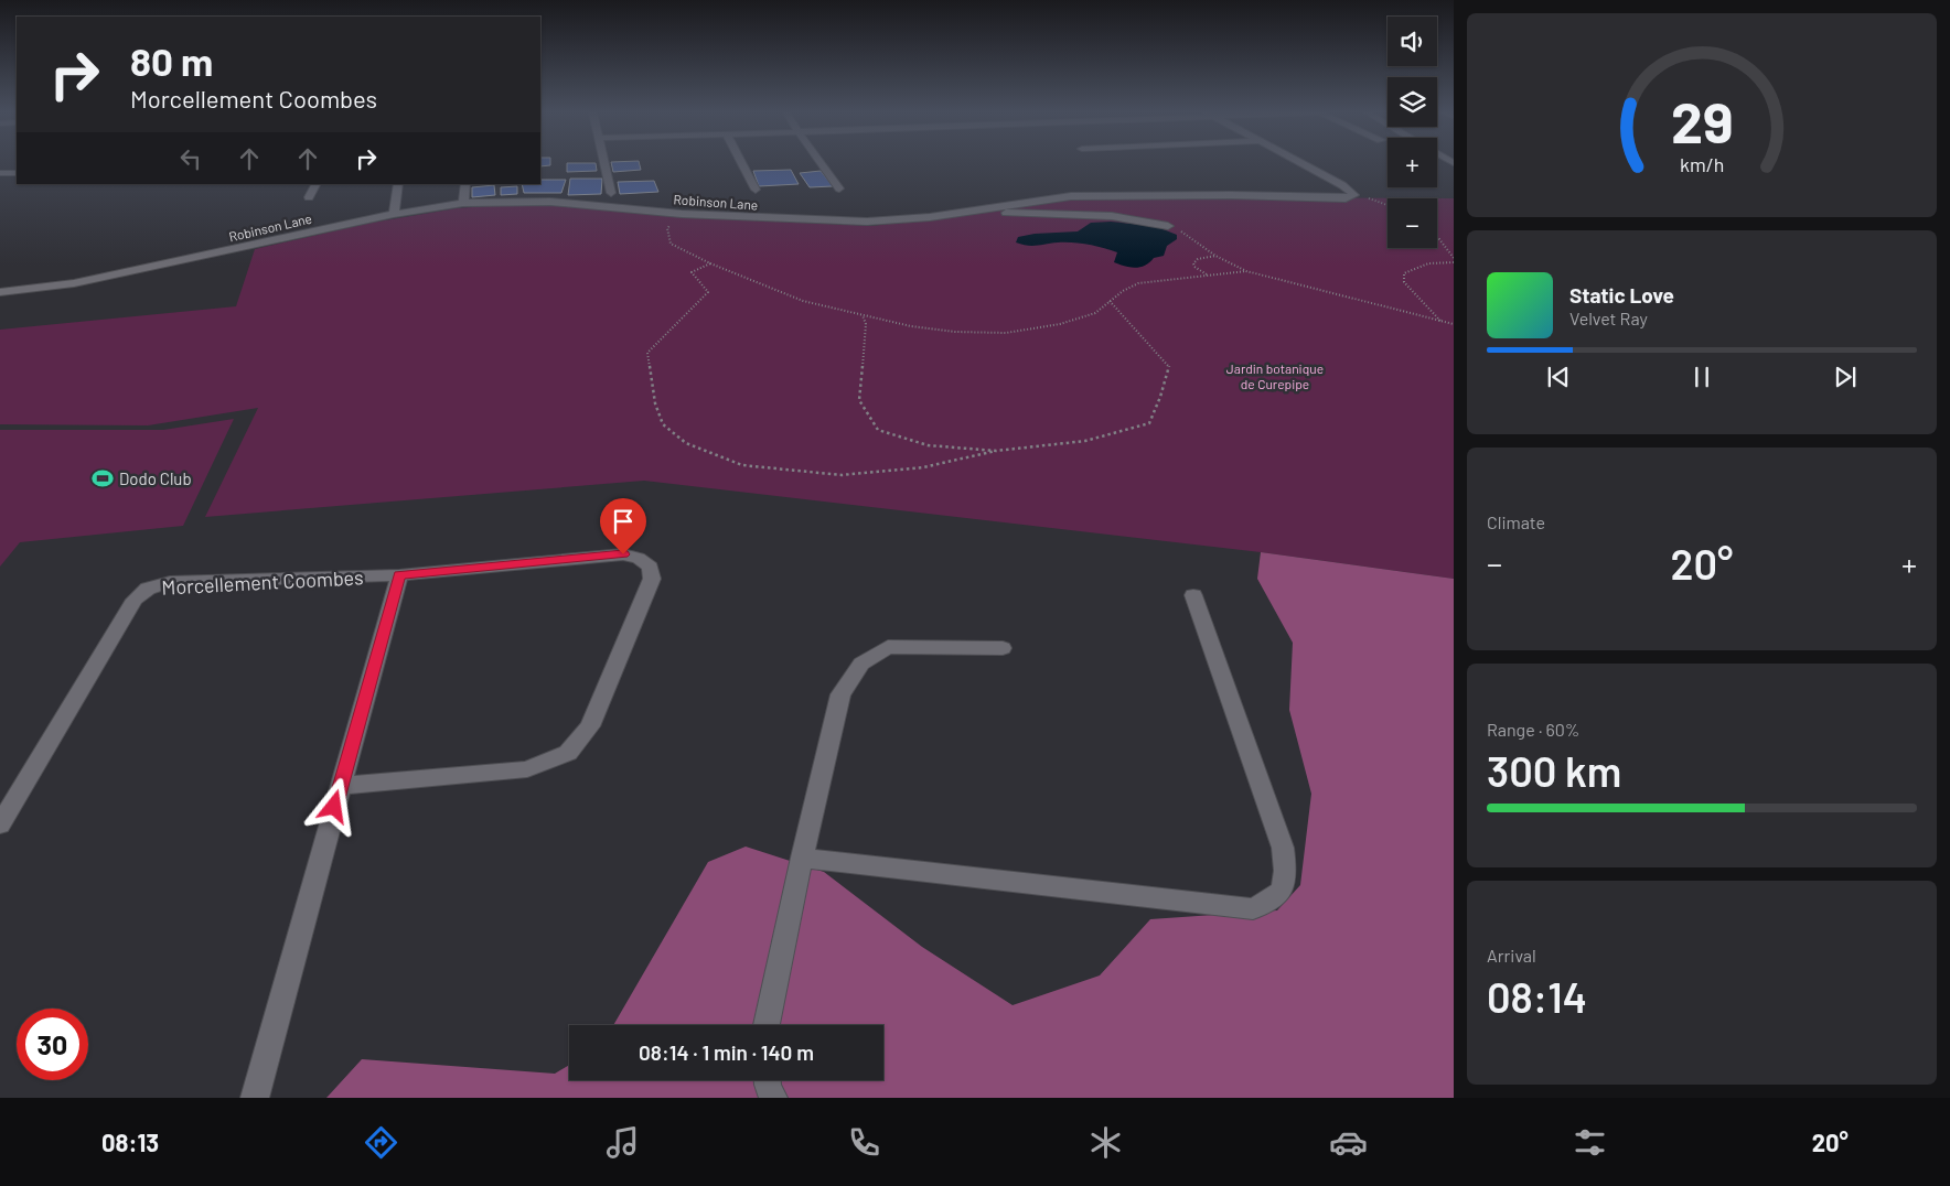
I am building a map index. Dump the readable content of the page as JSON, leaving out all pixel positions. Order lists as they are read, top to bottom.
{
  "streets": {
    "street": ["Robinson Lane", "Morcellement Coombes"]
  },
  "parks": ["Jardin botanique de Curepipe"],
  "places": {
    "sports": ["Dodo Club"]
  },
  "page": {
    "map_buttons": ["+", "−"],
    "turn": ["80 m", "Morcellement Coombes"],
    "song": ["Static Love", "Velvet Ray"],
    "tile": [
      "Climate",
      ["Range · 60%", "300 km"],
      ["Arrival", "08:14"]
    ],
    "heat": ["−", "20°", "+"],
    "limit": "30",
    "trip": "08:14 · 1 min · 140 m",
    "tabs": ["08:13", "20°"],
    "gauge": ["29", "km/h"]
  }
}
